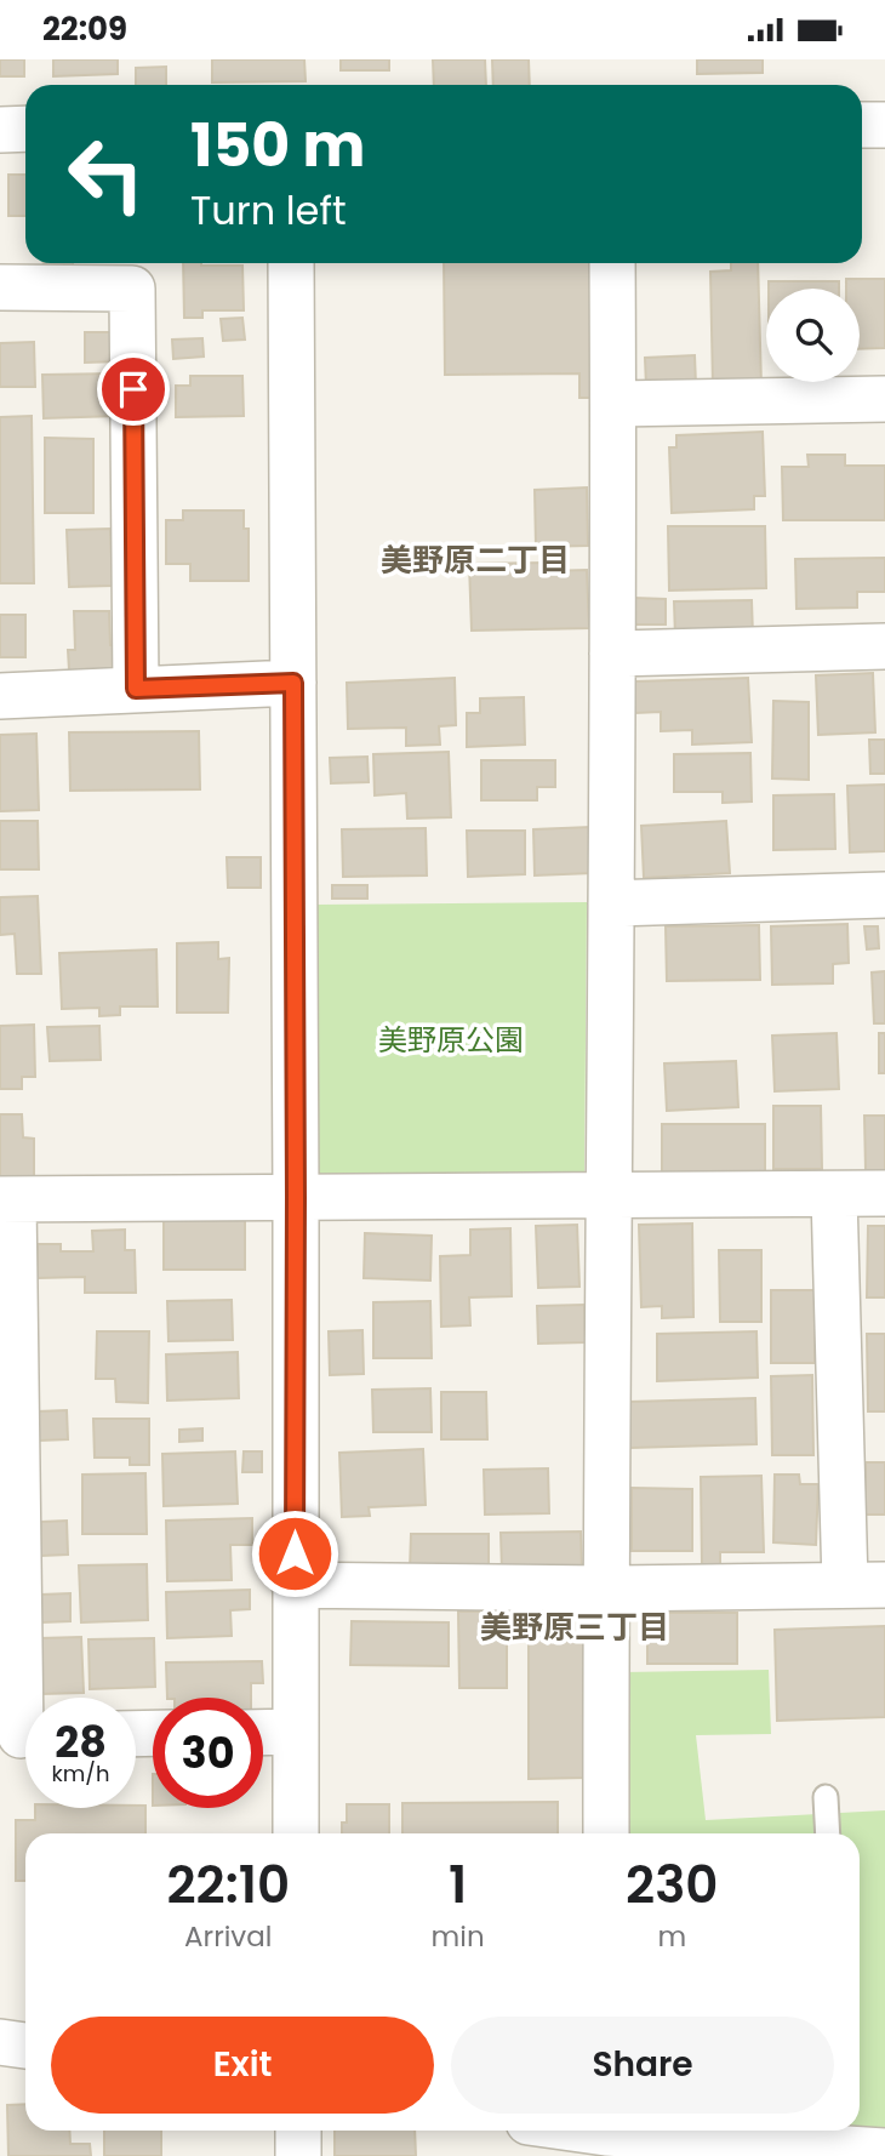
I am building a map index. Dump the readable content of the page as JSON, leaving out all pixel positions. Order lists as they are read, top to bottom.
{
  "districts": ["美野原二丁目", "美野原三丁目"],
  "parks": ["美野原公園"],
  "page": {
    "status": "22:09",
    "turn": ["150 m", "Turn left"],
    "speed": "28 km/h",
    "limit": "30",
    "eta": [
      "22:10",
      "Arrival",
      "1",
      "min",
      "230",
      "m"
    ],
    "buttons": ["Exit", "Share"]
  }
}
